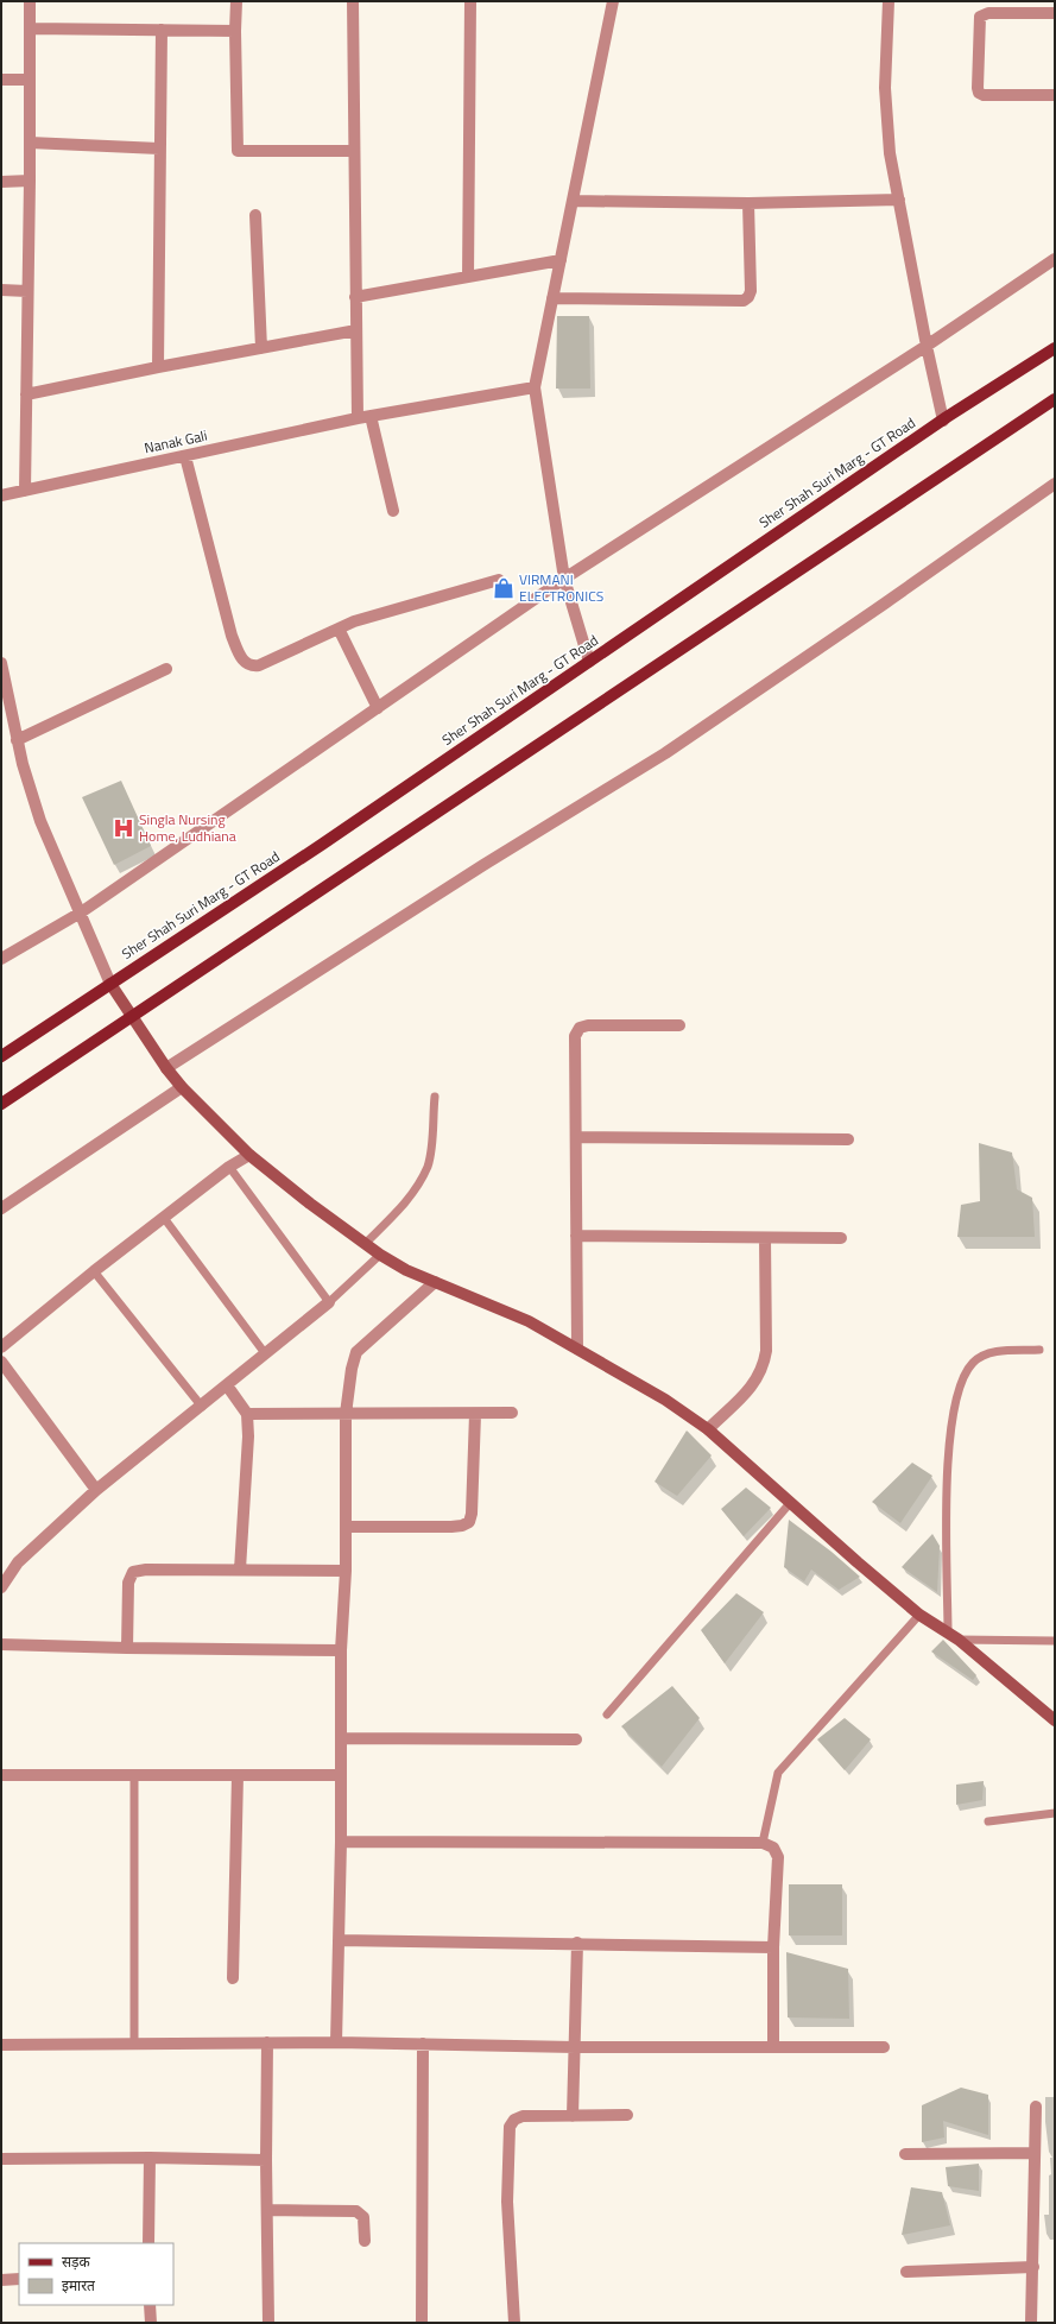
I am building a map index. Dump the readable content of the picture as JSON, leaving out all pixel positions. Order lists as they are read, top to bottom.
{
  "streets": {
    "main road": ["Sher Shah Suri Marg - GT Road"],
    "street": ["Nanak Gali"]
  },
  "places": {
    "shop": ["VIRMANI ELECTRONICS"],
    "hospital": ["Singla Nursing Home, Ludhiana"]
  },
  "legend": ["सड़क", "इमारत"]
}
